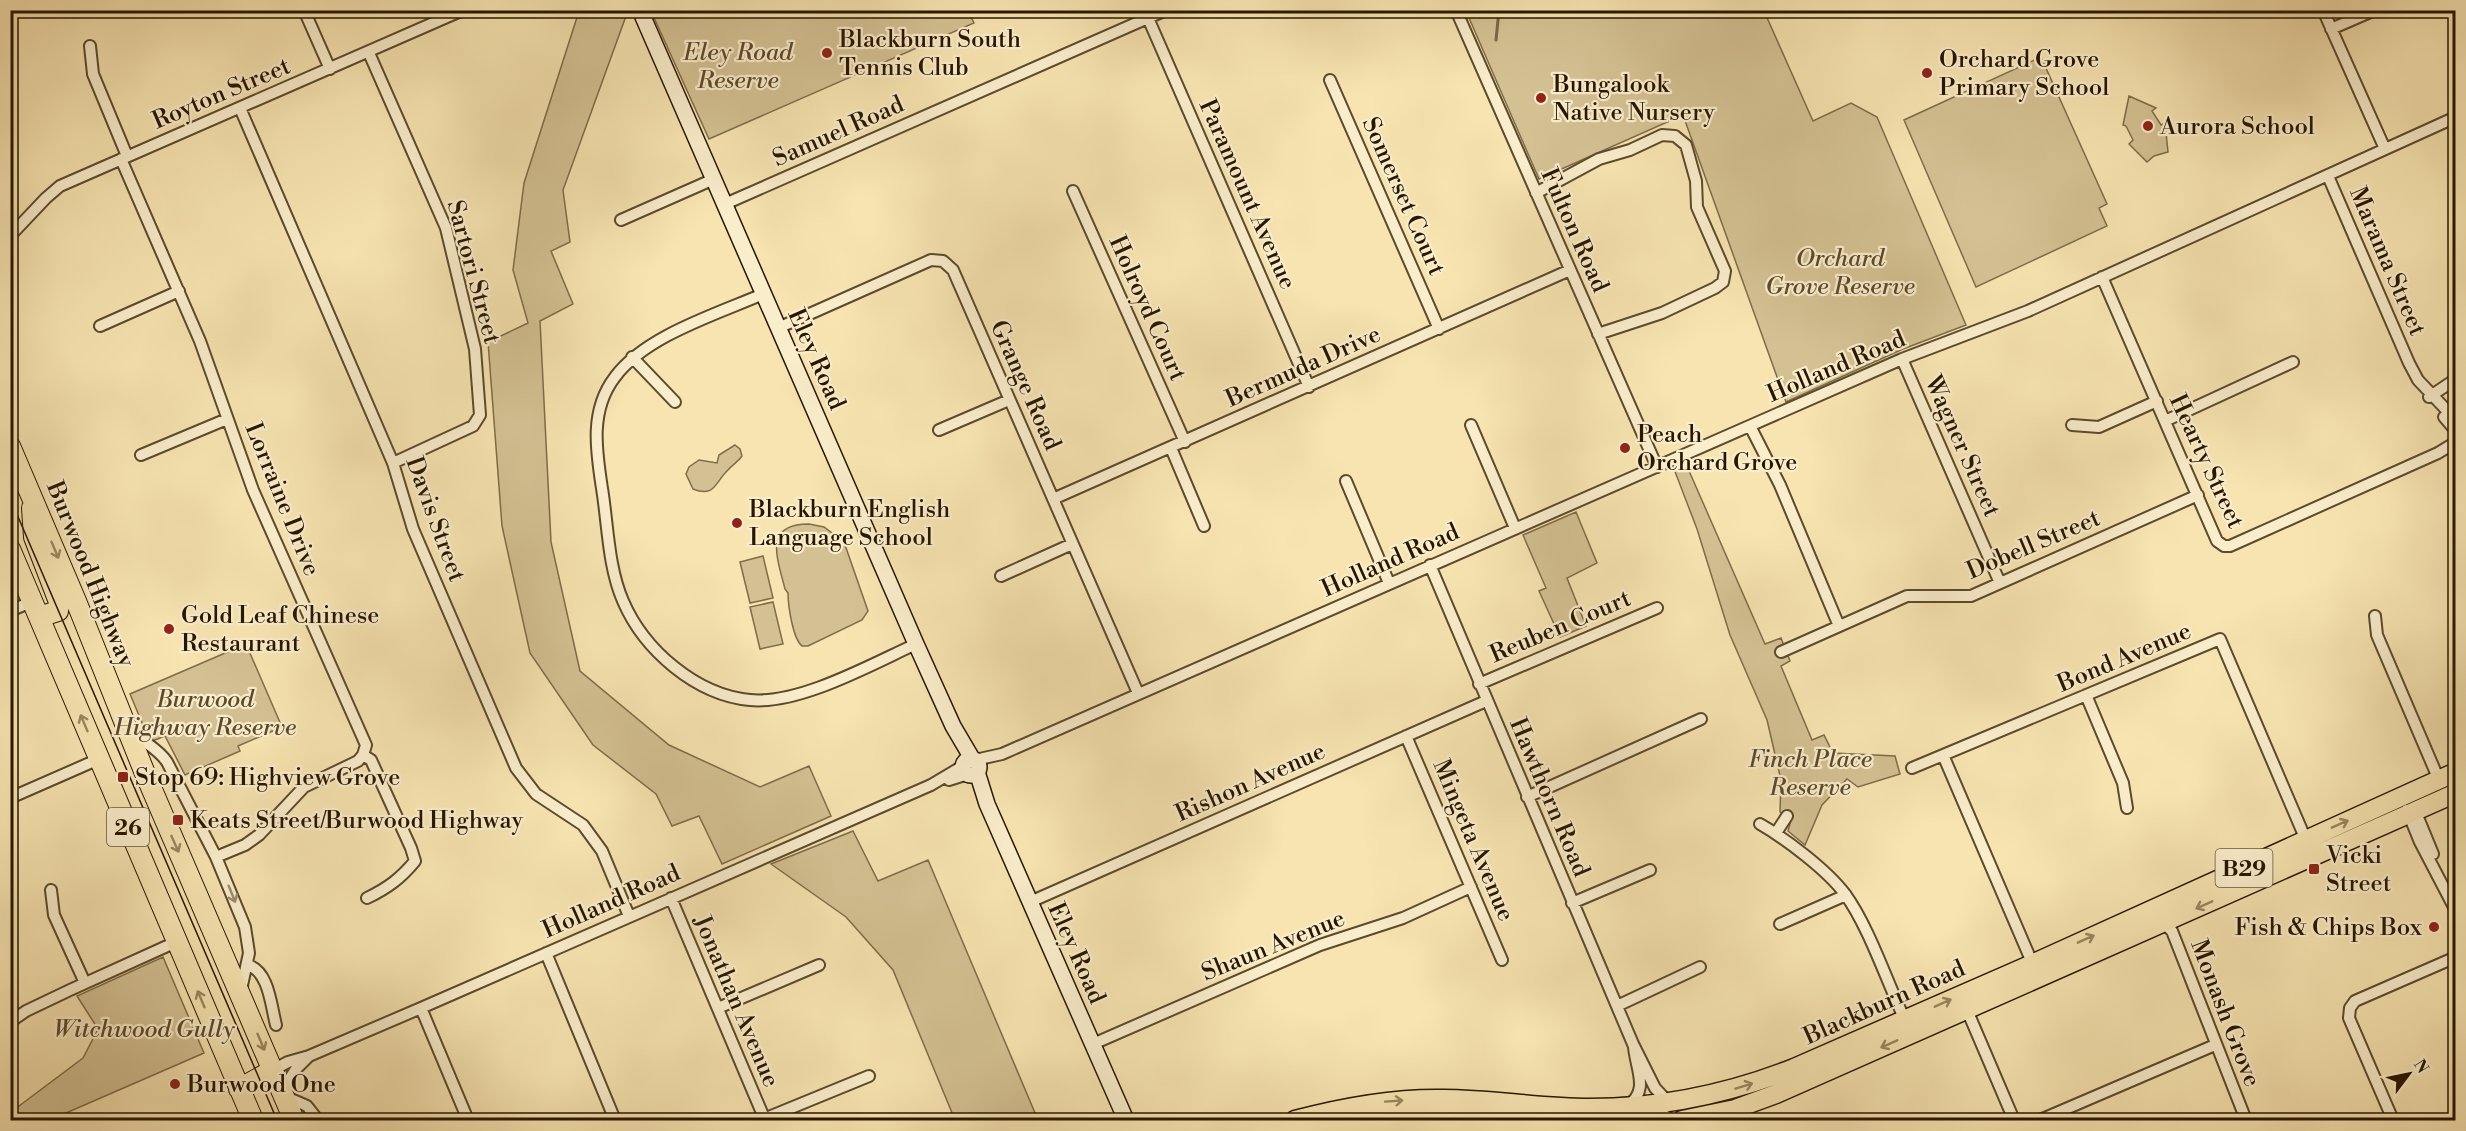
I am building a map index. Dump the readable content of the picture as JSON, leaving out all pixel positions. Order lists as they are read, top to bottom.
{
  "streets": {
    "highway": ["Burwood Highway", "26"],
    "main road": ["Eley Road", "B29", "Blackburn Road"],
    "street": [
      "Royton Street",
      "Samuel Road",
      "Paramount Avenue",
      "Somerset Court",
      "Fulton Road",
      "Marama Street",
      "Sartori Street",
      "Holroyd Court",
      "Bermuda Drive",
      "Holland Road",
      "Grange Road",
      "Wagner Street",
      "Hearty Street",
      "Lorraine Drive",
      "Davis Street",
      "Dobell Street",
      "Reuben Court",
      "Bond Avenue",
      "Rishon Avenue",
      "Hawthorn Road",
      "Mingeta Avenue",
      "Shaun Avenue",
      "Jonathan Avenue",
      "Monash Grove"
    ]
  },
  "crossings": [
    ["Royton Street", "Sartori Street"],
    ["Royton Street", "Lorraine Drive"],
    ["Royton Street", "Davis Street"],
    ["Samuel Road", "Paramount Avenue"],
    ["Samuel Road", "Eley Road"],
    ["Paramount Avenue", "Bermuda Drive"],
    ["Somerset Court", "Bermuda Drive"],
    ["Fulton Road", "Bermuda Drive"],
    ["Fulton Road", "Holland Road"],
    ["Marama Street", "Holland Road"],
    ["Sartori Street", "Davis Street"],
    ["Holroyd Court", "Bermuda Drive"],
    ["Eley Road", "Holland Road"],
    ["Eley Road", "Grange Road"],
    ["Eley Road", "Rishon Avenue"],
    ["Eley Road", "Shaun Avenue"],
    ["Bermuda Drive", "Grange Road"],
    ["Holland Road", "Grange Road"],
    ["Holland Road", "Wagner Street"],
    ["Holland Road", "Hearty Street"],
    ["Holland Road", "Davis Street"],
    ["Holland Road", "Burwood Highway"],
    ["Holland Road", "Hawthorn Road"],
    ["Holland Road", "Jonathan Avenue"],
    ["Wagner Street", "Dobell Street"],
    ["Hearty Street", "Dobell Street"],
    ["Reuben Court", "Hawthorn Road"],
    ["Bond Avenue", "Blackburn Road"],
    ["Rishon Avenue", "Hawthorn Road"],
    ["Rishon Avenue", "Mingeta Avenue"],
    ["Hawthorn Road", "Blackburn Road"],
    ["Mingeta Avenue", "Shaun Avenue"],
    ["Blackburn Road", "Monash Grove"]
  ],
  "parks": [
    "Eley Road Reserve",
    "Orchard Grove Reserve",
    "Burwood Highway Reserve",
    "Finch Place Reserve",
    "Witchwood Gully"
  ],
  "places": {
    "other": [
      "Blackburn South Tennis Club",
      "Orchard Grove Primary School",
      "Bungalook Native Nursery",
      "Aurora School",
      "Peach Orchard Grove",
      "Blackburn English Language School",
      "Gold Leaf Chinese Restaurant",
      "Fish & Chips Box",
      "Burwood One"
    ],
    "transit": ["Stop 69: Highview Grove", "Keats Street/Burwood Highway", "Vicki Street"]
  },
  "north": "top right"
}
